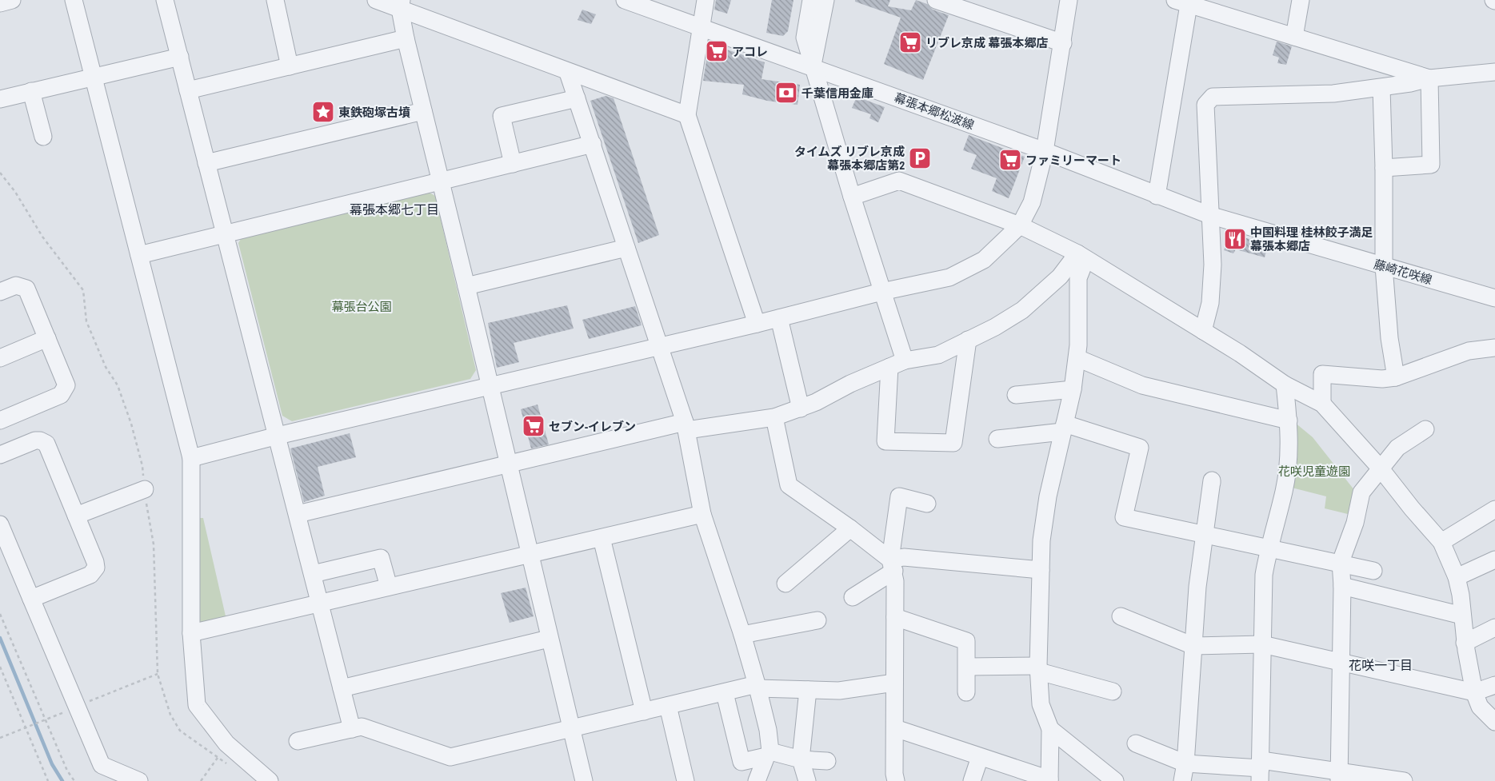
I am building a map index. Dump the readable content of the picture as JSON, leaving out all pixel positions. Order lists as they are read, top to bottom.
{
  "streets": {
    "street": ["幕張本郷松波線", "藤崎花咲線"]
  },
  "crossings": [
    ["幕張本郷松波線", "藤崎花咲線"]
  ],
  "districts": ["幕張本郷七丁目", "花咲一丁目"],
  "parks": ["幕張台公園", "花咲児童遊園"],
  "places": {
    "supermarket": [
      "リブレ京成 幕張本郷店",
      "アコレ",
      "ファミリーマート",
      "セブン-イレブン"
    ],
    "bank": ["千葉信用金庫"],
    "place": ["東鉄砲塚古墳"],
    "parking": ["タイムズ リブレ京成 幕張本郷店第2"],
    "restaurant": ["中国料理 桂林餃子満足 幕張本郷店"]
  }
}
